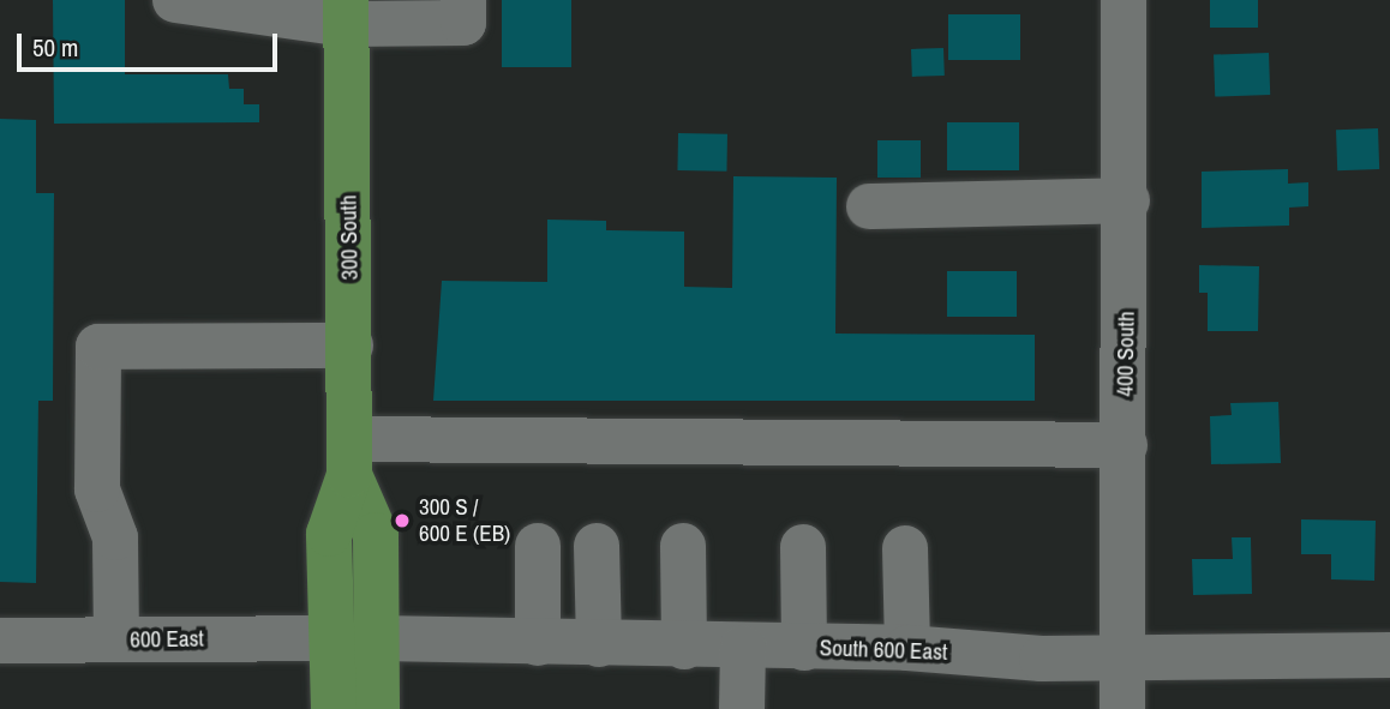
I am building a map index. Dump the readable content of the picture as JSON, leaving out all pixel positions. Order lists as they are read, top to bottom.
{
  "streets": {
    "main road": ["300 South"],
    "street": ["400 South", "600 East", "South 600 East"]
  },
  "crossings": [
    ["300 South", "600 East"],
    ["300 South", "South 600 East"],
    ["400 South", "South 600 East"]
  ],
  "places": ["300 S / 600 E (EB)"],
  "scale_bar": "50 m"
}
